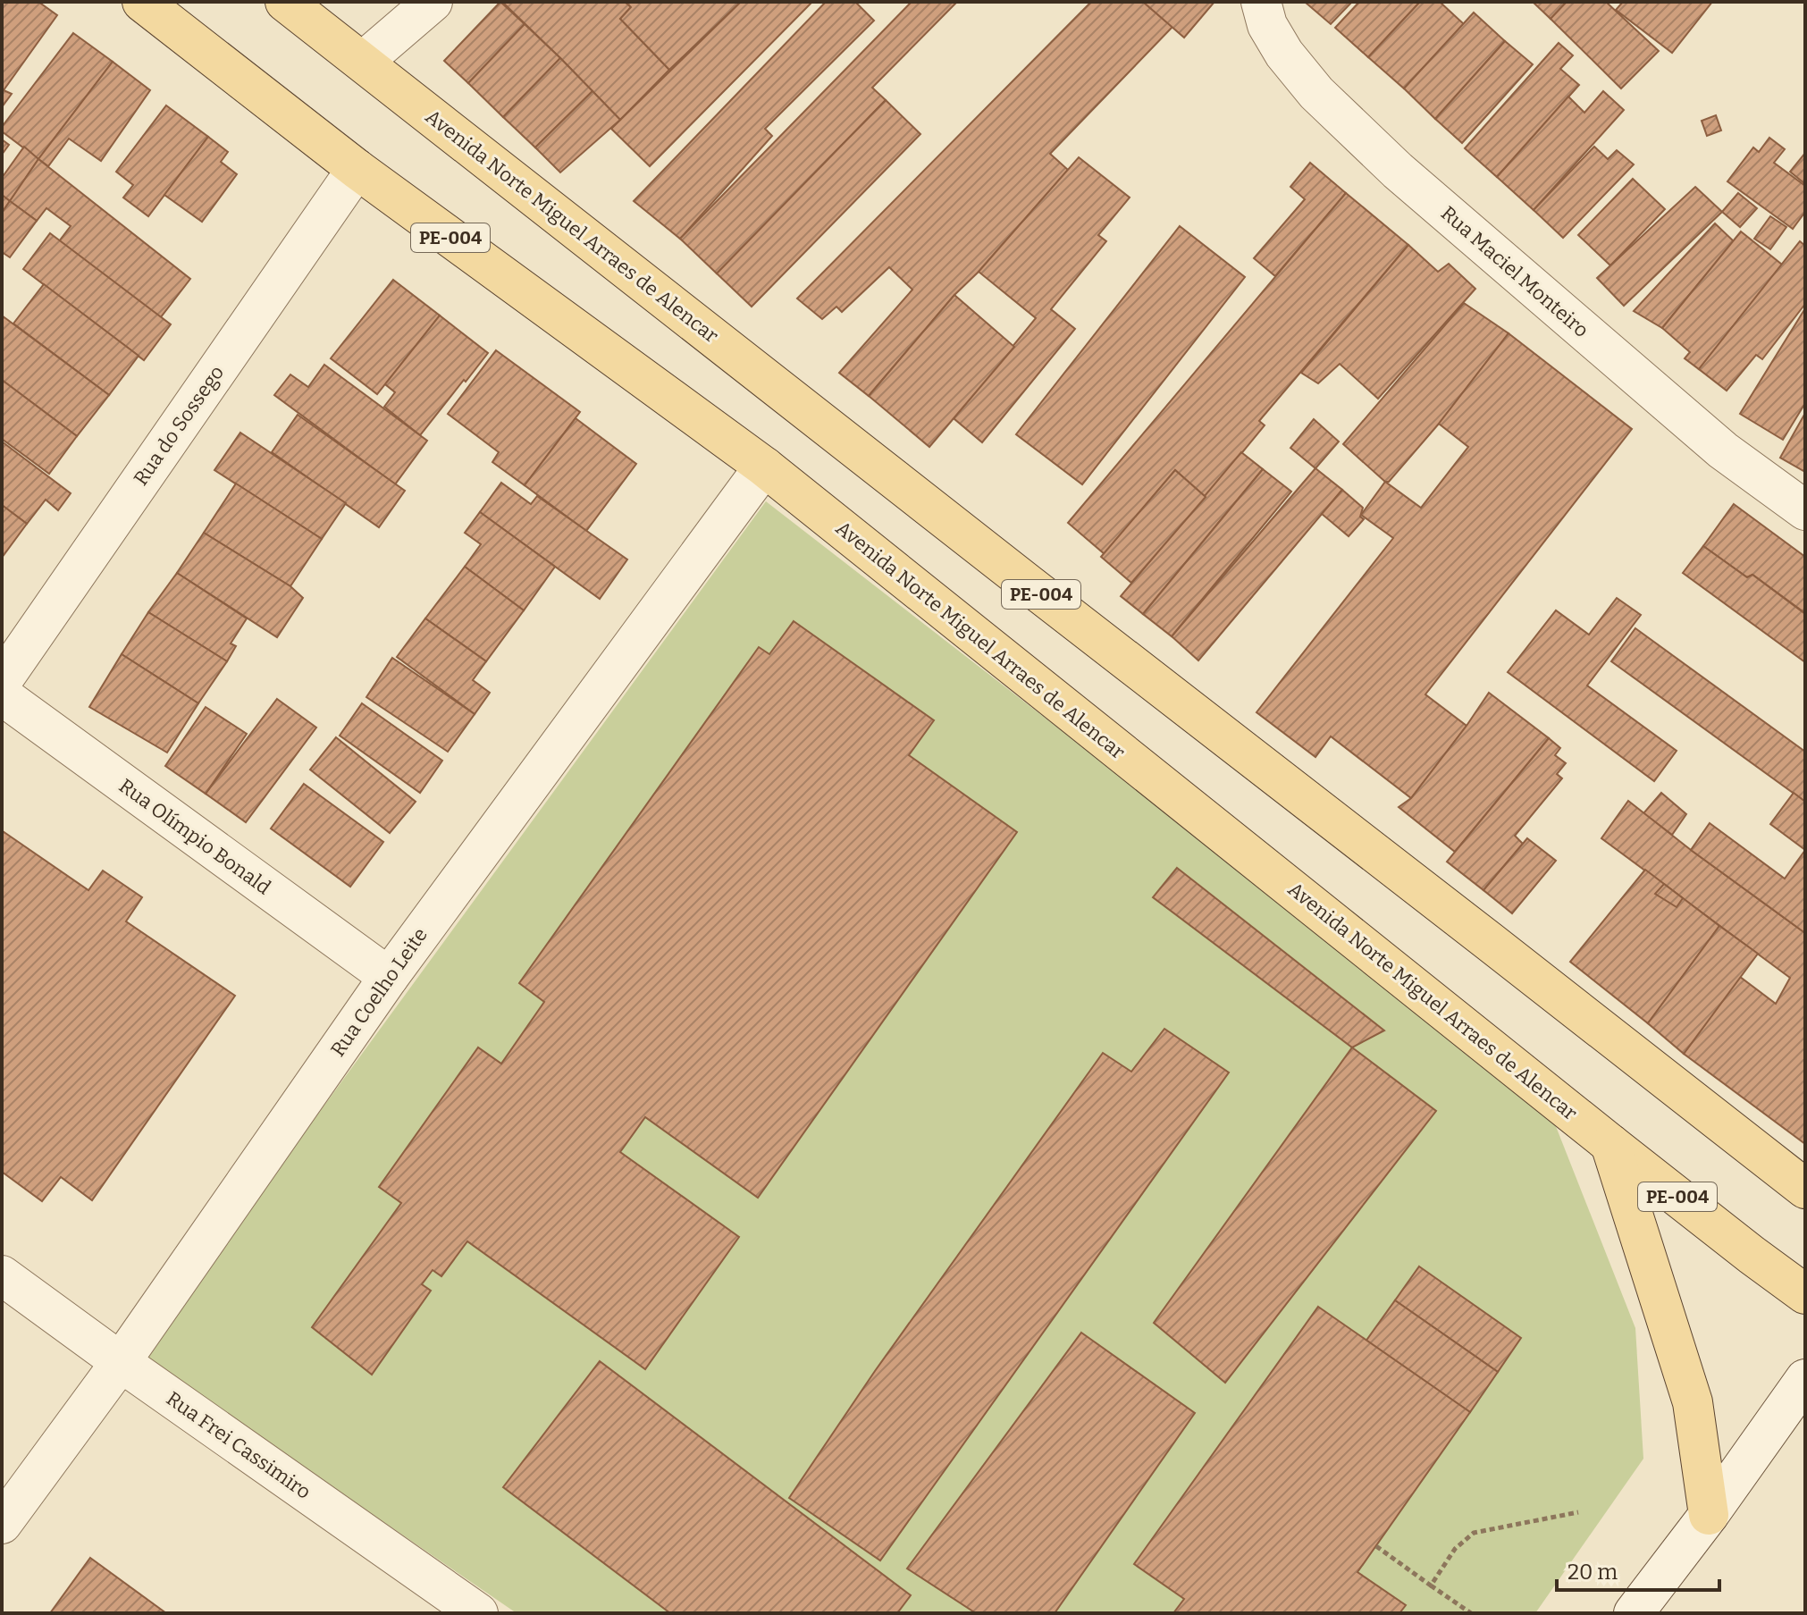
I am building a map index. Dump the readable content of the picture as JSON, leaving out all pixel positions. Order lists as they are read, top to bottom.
{
  "streets": {
    "main road": ["Avenida Norte Miguel Arraes de Alencar", "PE-004"],
    "street": [
      "Rua Maciel Monteiro",
      "Rua do Sossego",
      "Rua Olímpio Bonald",
      "Rua Coelho Leite",
      "Rua Frei Cassimiro"
    ]
  },
  "crossings": [
    ["Avenida Norte Miguel Arraes de Alencar", "Rua do Sossego"],
    ["Avenida Norte Miguel Arraes de Alencar", "Rua Coelho Leite"],
    ["Rua Olímpio Bonald", "Rua Coelho Leite"],
    ["Rua Coelho Leite", "Rua Frei Cassimiro"]
  ],
  "scale_bar": "20 m"
}
